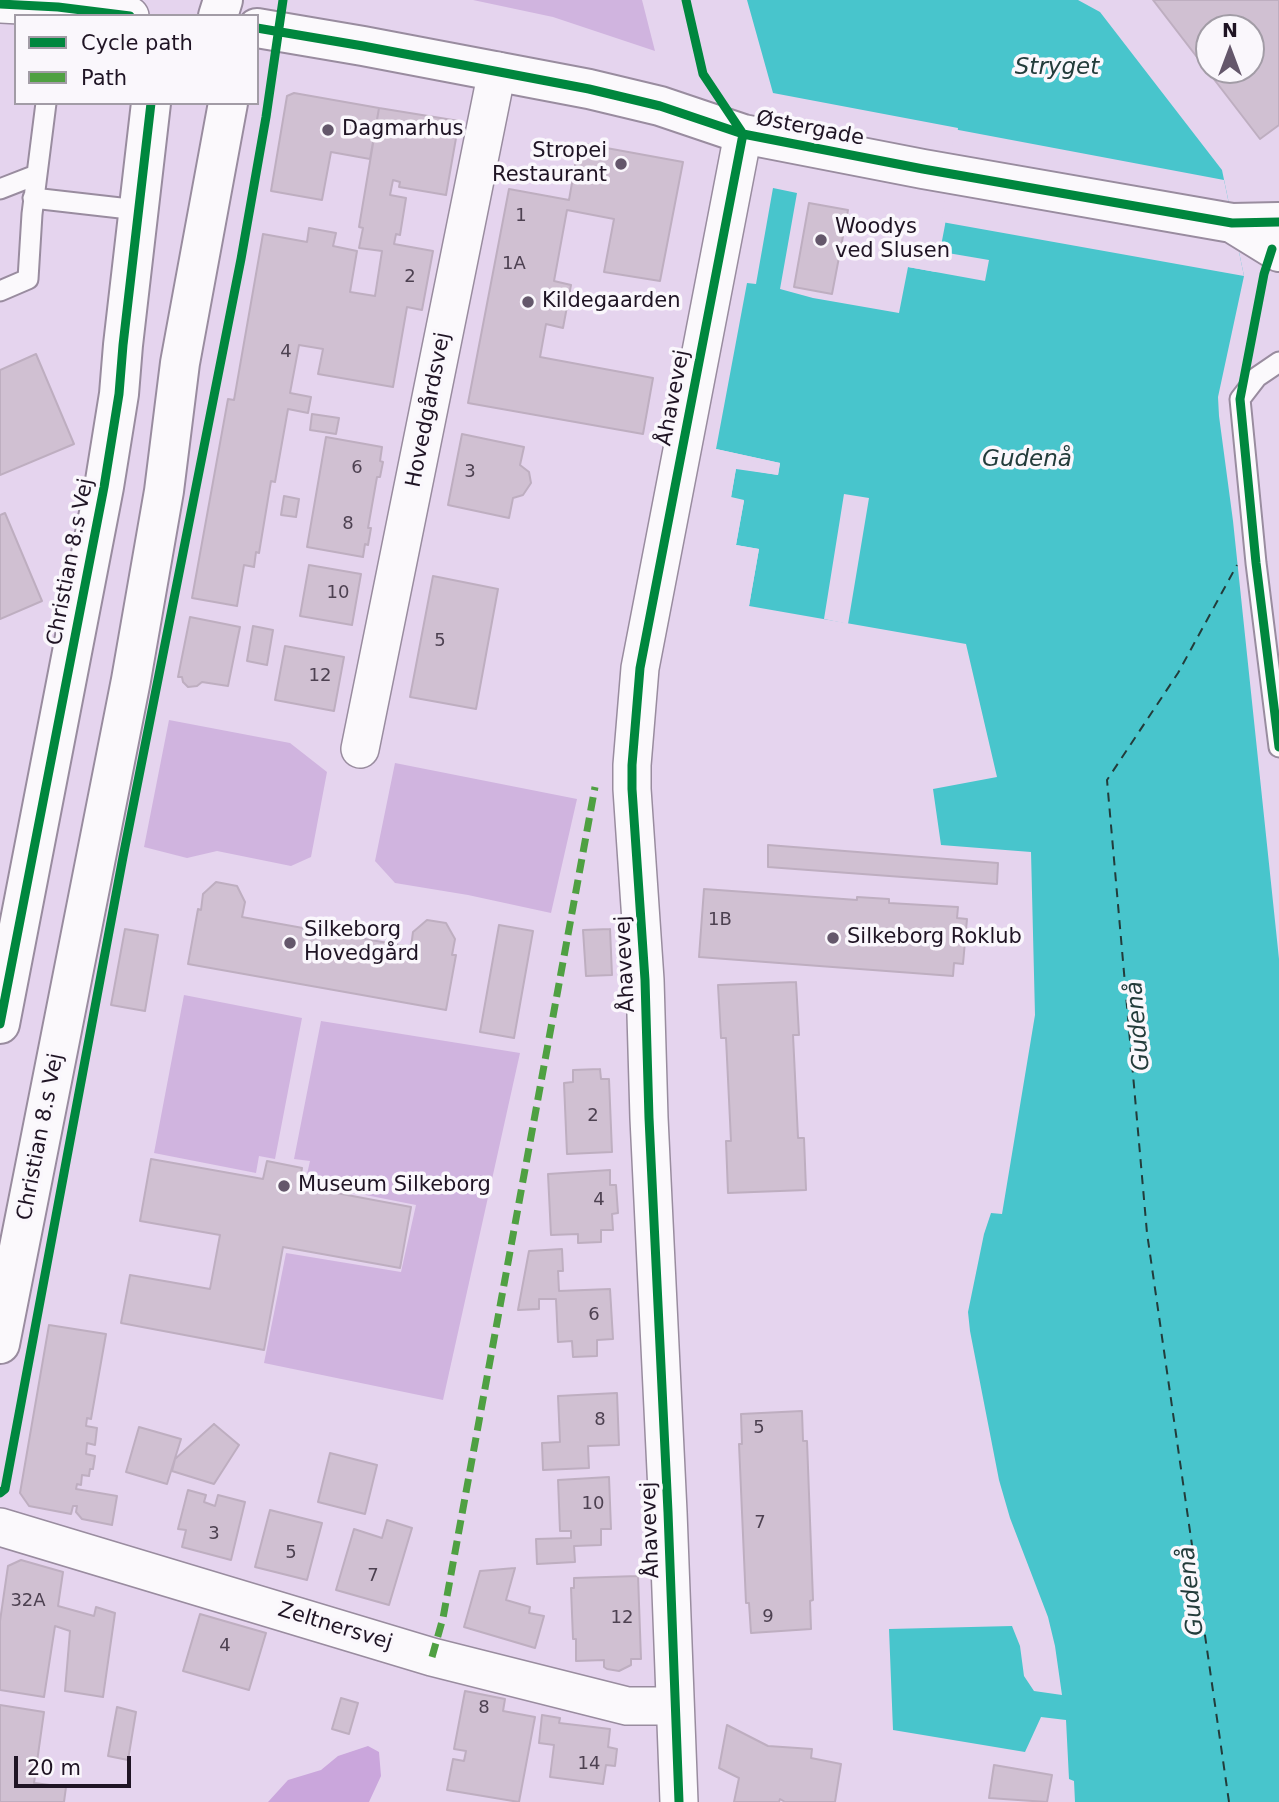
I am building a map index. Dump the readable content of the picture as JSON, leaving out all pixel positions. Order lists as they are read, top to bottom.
{
  "streets": {
    "street": [
      "Østergade",
      "Åhavevej",
      "Hovedgårdsvej",
      "Christian 8.s Vej",
      "Zeltnersvej"
    ]
  },
  "crossings": [
    ["Østergade", "Åhavevej"],
    ["Østergade", "Hovedgårdsvej"],
    ["Åhavevej", "Zeltnersvej"]
  ],
  "water": ["Stryget", "Gudenå"],
  "places": [
    "Dagmarhus",
    "Stropei Restaurant",
    "Woodys ved Slusen",
    "Kildegaarden",
    "Silkeborg Roklub",
    "Silkeborg Hovedgård",
    "Museum Silkeborg"
  ],
  "house_numbers": [
    "1",
    "1A",
    "2",
    "4",
    "6",
    "3",
    "8",
    "10",
    "5",
    "12",
    "1B",
    "2",
    "4",
    "6",
    "8",
    "5",
    "10",
    "7",
    "3",
    "5",
    "7",
    "32A",
    "9",
    "12",
    "4",
    "8",
    "14"
  ],
  "legend": ["Cycle path", "Path"],
  "scale_bar": "20 m",
  "north": "top"
}
